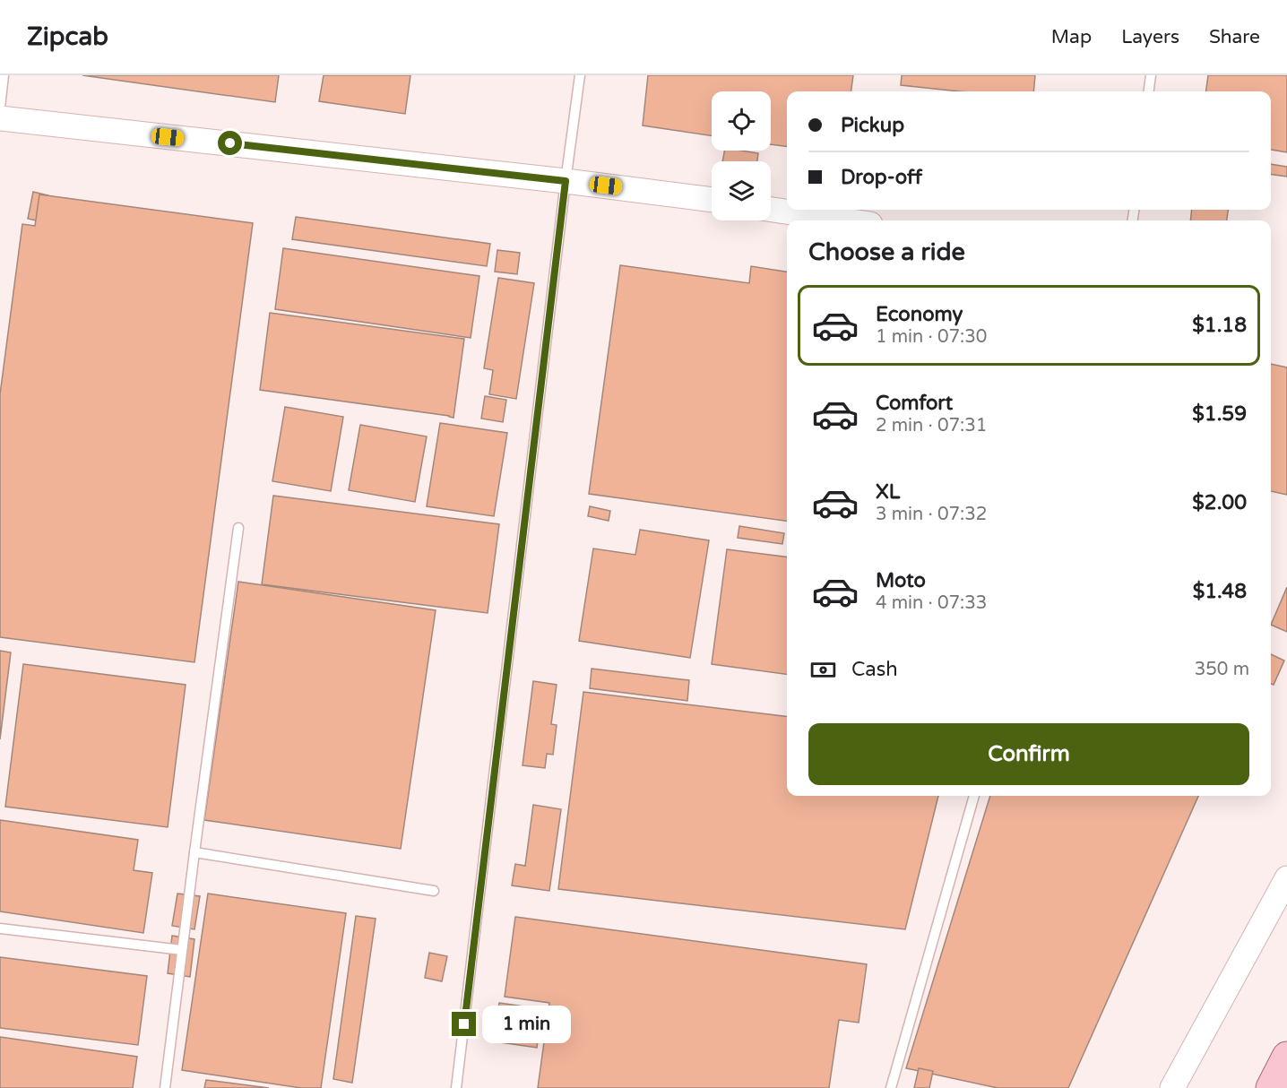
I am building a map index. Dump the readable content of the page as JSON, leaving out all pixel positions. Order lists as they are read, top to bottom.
{
  "page": {
    "header": "Zipcab",
    "nav": ["Map", "Layers", "Share"],
    "banner": ["Pickup", "Drop-off"],
    "heading": "Choose a ride",
    "list": [
      {
        "name": "Economy",
        "note": "1 min · 07:30",
        "value": "$1.18"
      },
      {
        "name": "Comfort",
        "note": "2 min · 07:31",
        "value": "$1.59"
      },
      {
        "name": "XL",
        "note": "3 min · 07:32",
        "value": "$2.00"
      },
      {
        "name": "Moto",
        "note": "4 min · 07:33",
        "value": "$1.48"
      }
    ],
    "pay": ["Cash", "350 m"],
    "buttons": "Confirm",
    "bubble": "1 min"
  }
}
